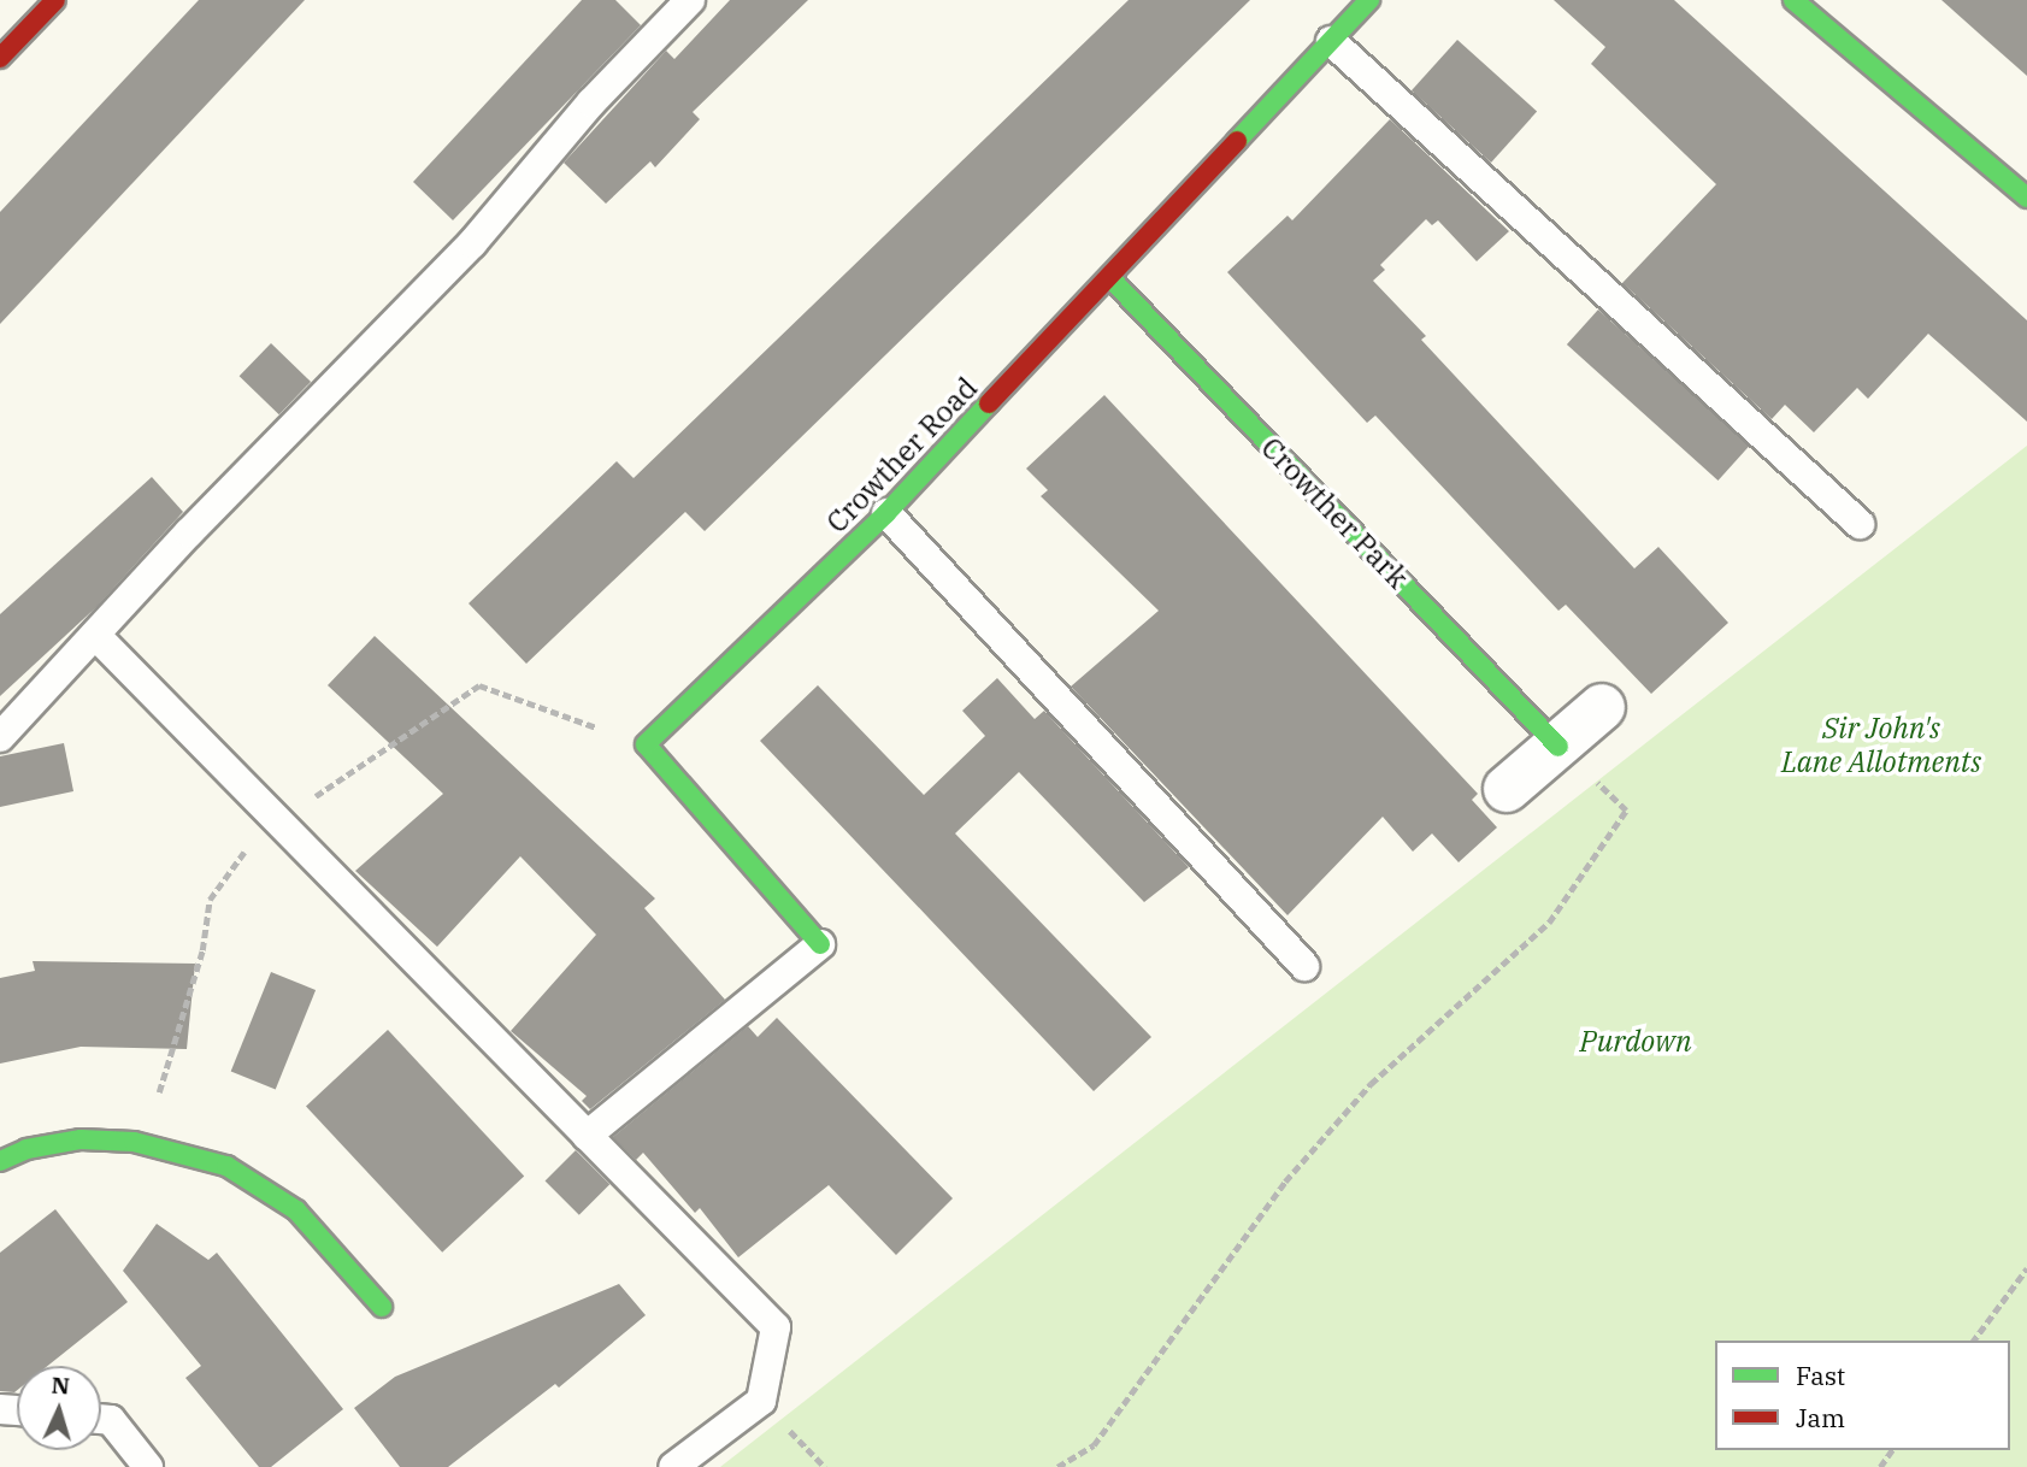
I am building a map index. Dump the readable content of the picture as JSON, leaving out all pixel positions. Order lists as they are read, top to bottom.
{
  "streets": {
    "street": ["Crowther Road", "Crowther Park"]
  },
  "crossings": [
    ["Crowther Road", "Crowther Park"]
  ],
  "parks": ["Sir John's Lane Allotments", "Purdown"],
  "legend": ["Fast", "Jam"],
  "north": "top"
}
